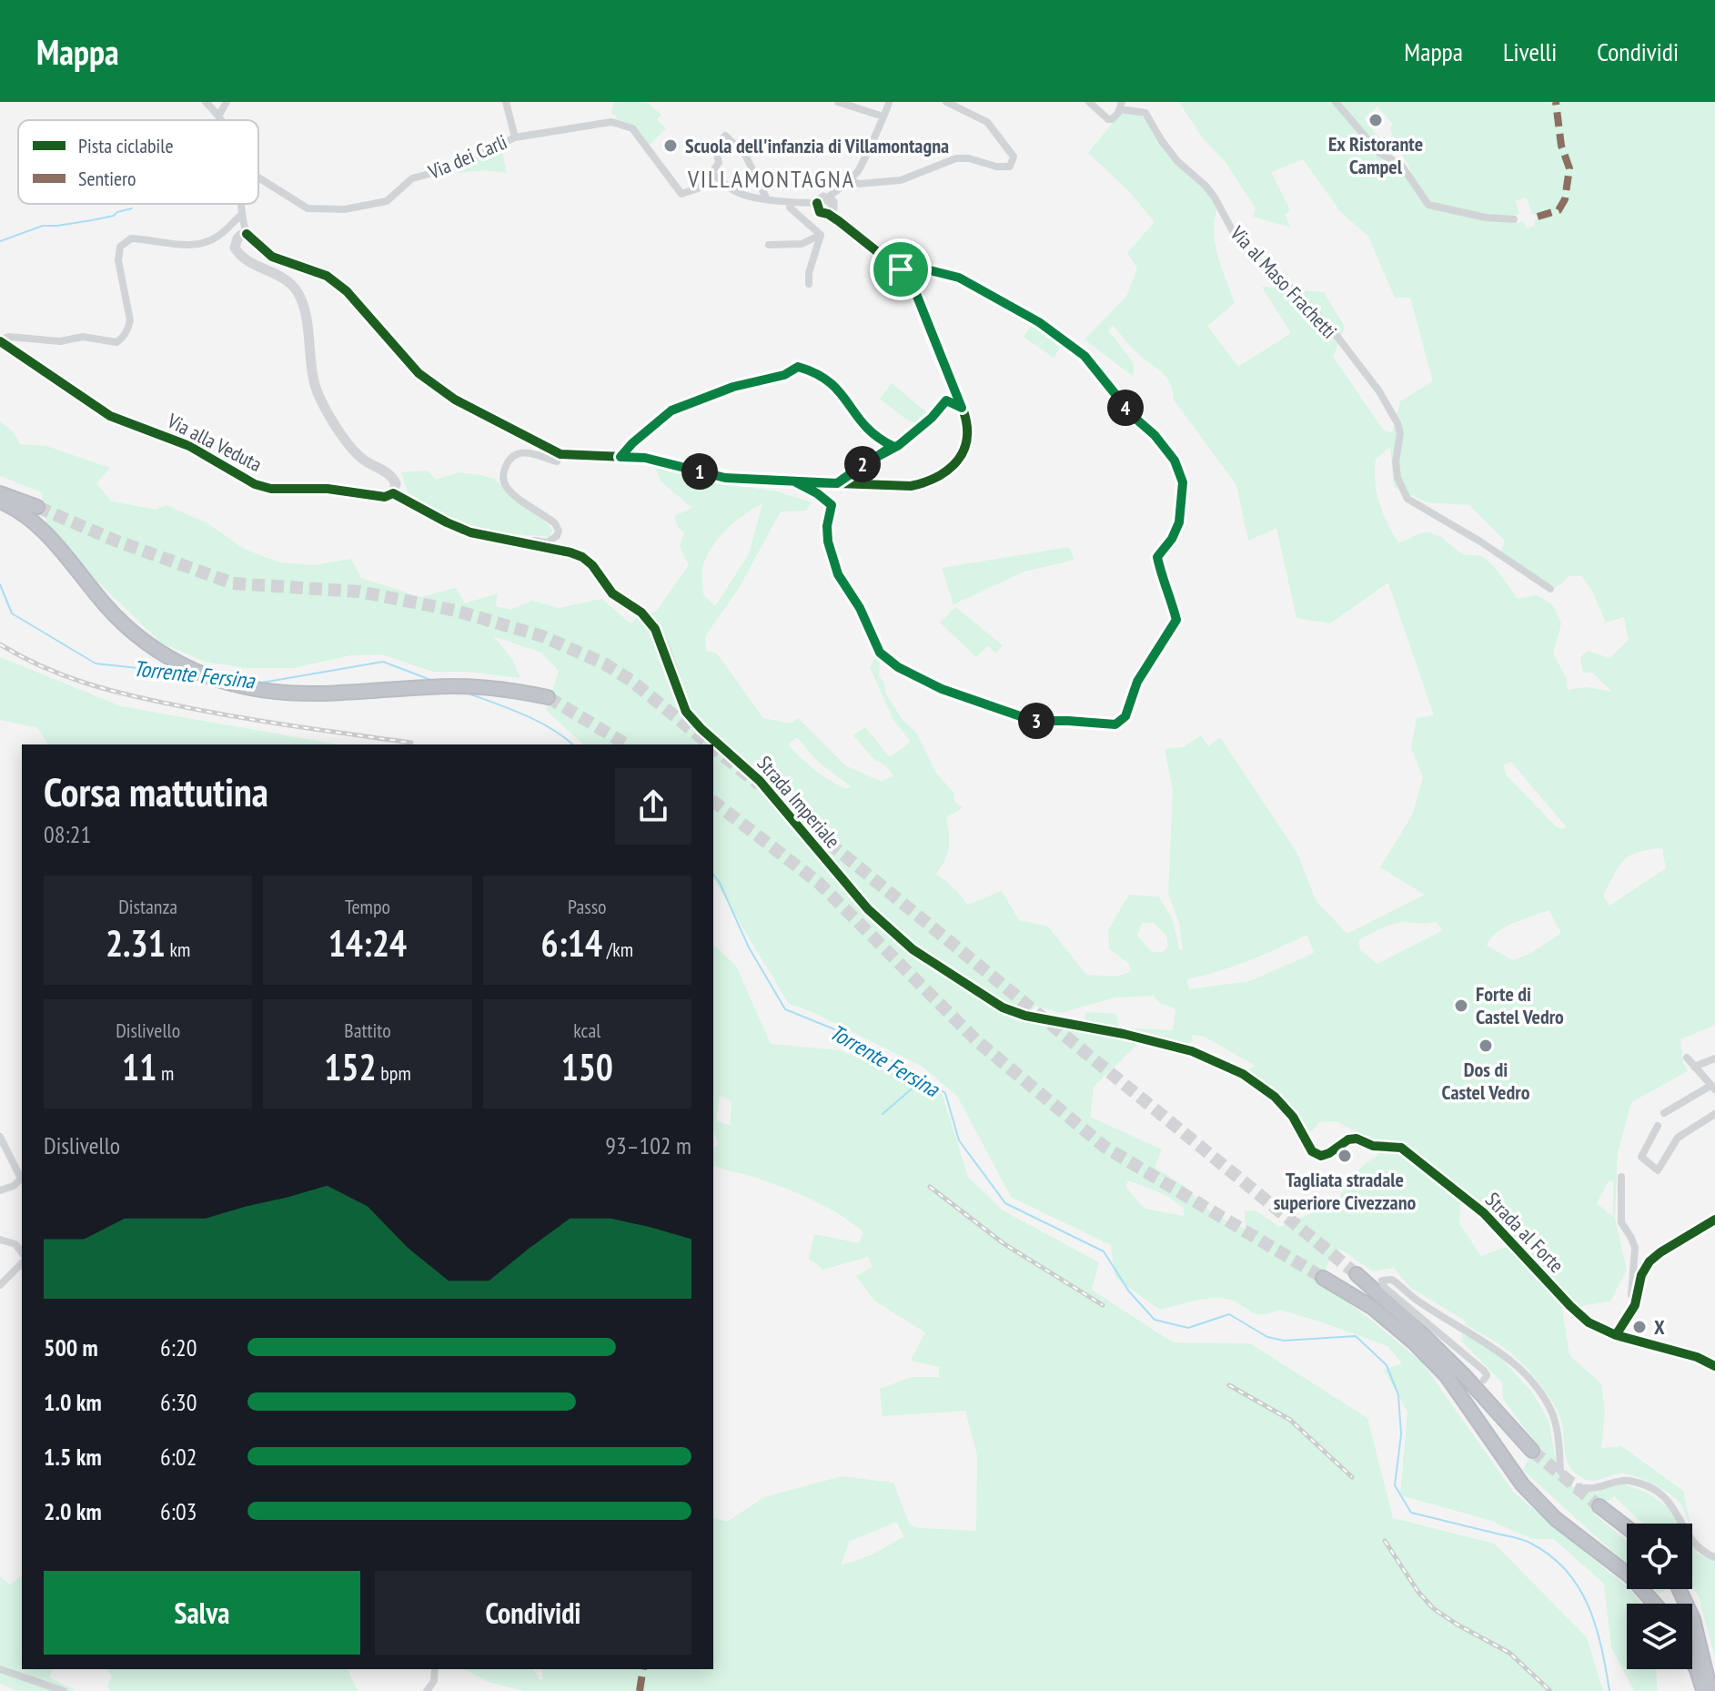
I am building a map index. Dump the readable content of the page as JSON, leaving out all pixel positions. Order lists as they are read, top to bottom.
{
  "streets": {
    "street": [
      "Via dei Carli",
      "Via al Maso Frachetti",
      "Via alla Veduta",
      "Strada Imperiale",
      "Strada al Forte"
    ]
  },
  "crossings": [
    ["Via alla Veduta", "Strada Imperiale"],
    ["Strada Imperiale", "Strada al Forte"]
  ],
  "districts": ["VILLAMONTAGNA"],
  "water": ["Torrente Fersina"],
  "places": [
    "Ex Ristorante Campel",
    "Scuola dell'infanzia di Villamontagna",
    "Forte di Castel Vedro",
    "Dos di Castel Vedro",
    "Tagliata stradale superiore Civezzano",
    "X"
  ],
  "legend": ["Pista ciclabile", "Sentiero"],
  "page": {
    "header": "Mappa",
    "nav": ["Mappa", "Livelli", "Condividi"],
    "pins": [
      "4",
      "2",
      "1",
      "3"
    ],
    "heading": ["Corsa mattutina", "08:21"],
    "stats": [
      ["Distanza", "2.31 km"],
      ["Tempo", "14:24"],
      ["Passo", "6:14 /km"],
      ["Dislivello", "11 m"],
      ["Battito", "152 bpm"],
      ["kcal", "150"]
    ],
    "chart": ["Dislivello", "93–102 m"],
    "list": [
      {
        "name": "500 m",
        "note": "6:20"
      },
      {
        "name": "1.0 km",
        "note": "6:30"
      },
      {
        "name": "1.5 km",
        "note": "6:02"
      },
      {
        "name": "2.0 km",
        "note": "6:03"
      }
    ],
    "buttons": ["Salva", "Condividi"]
  }
}
